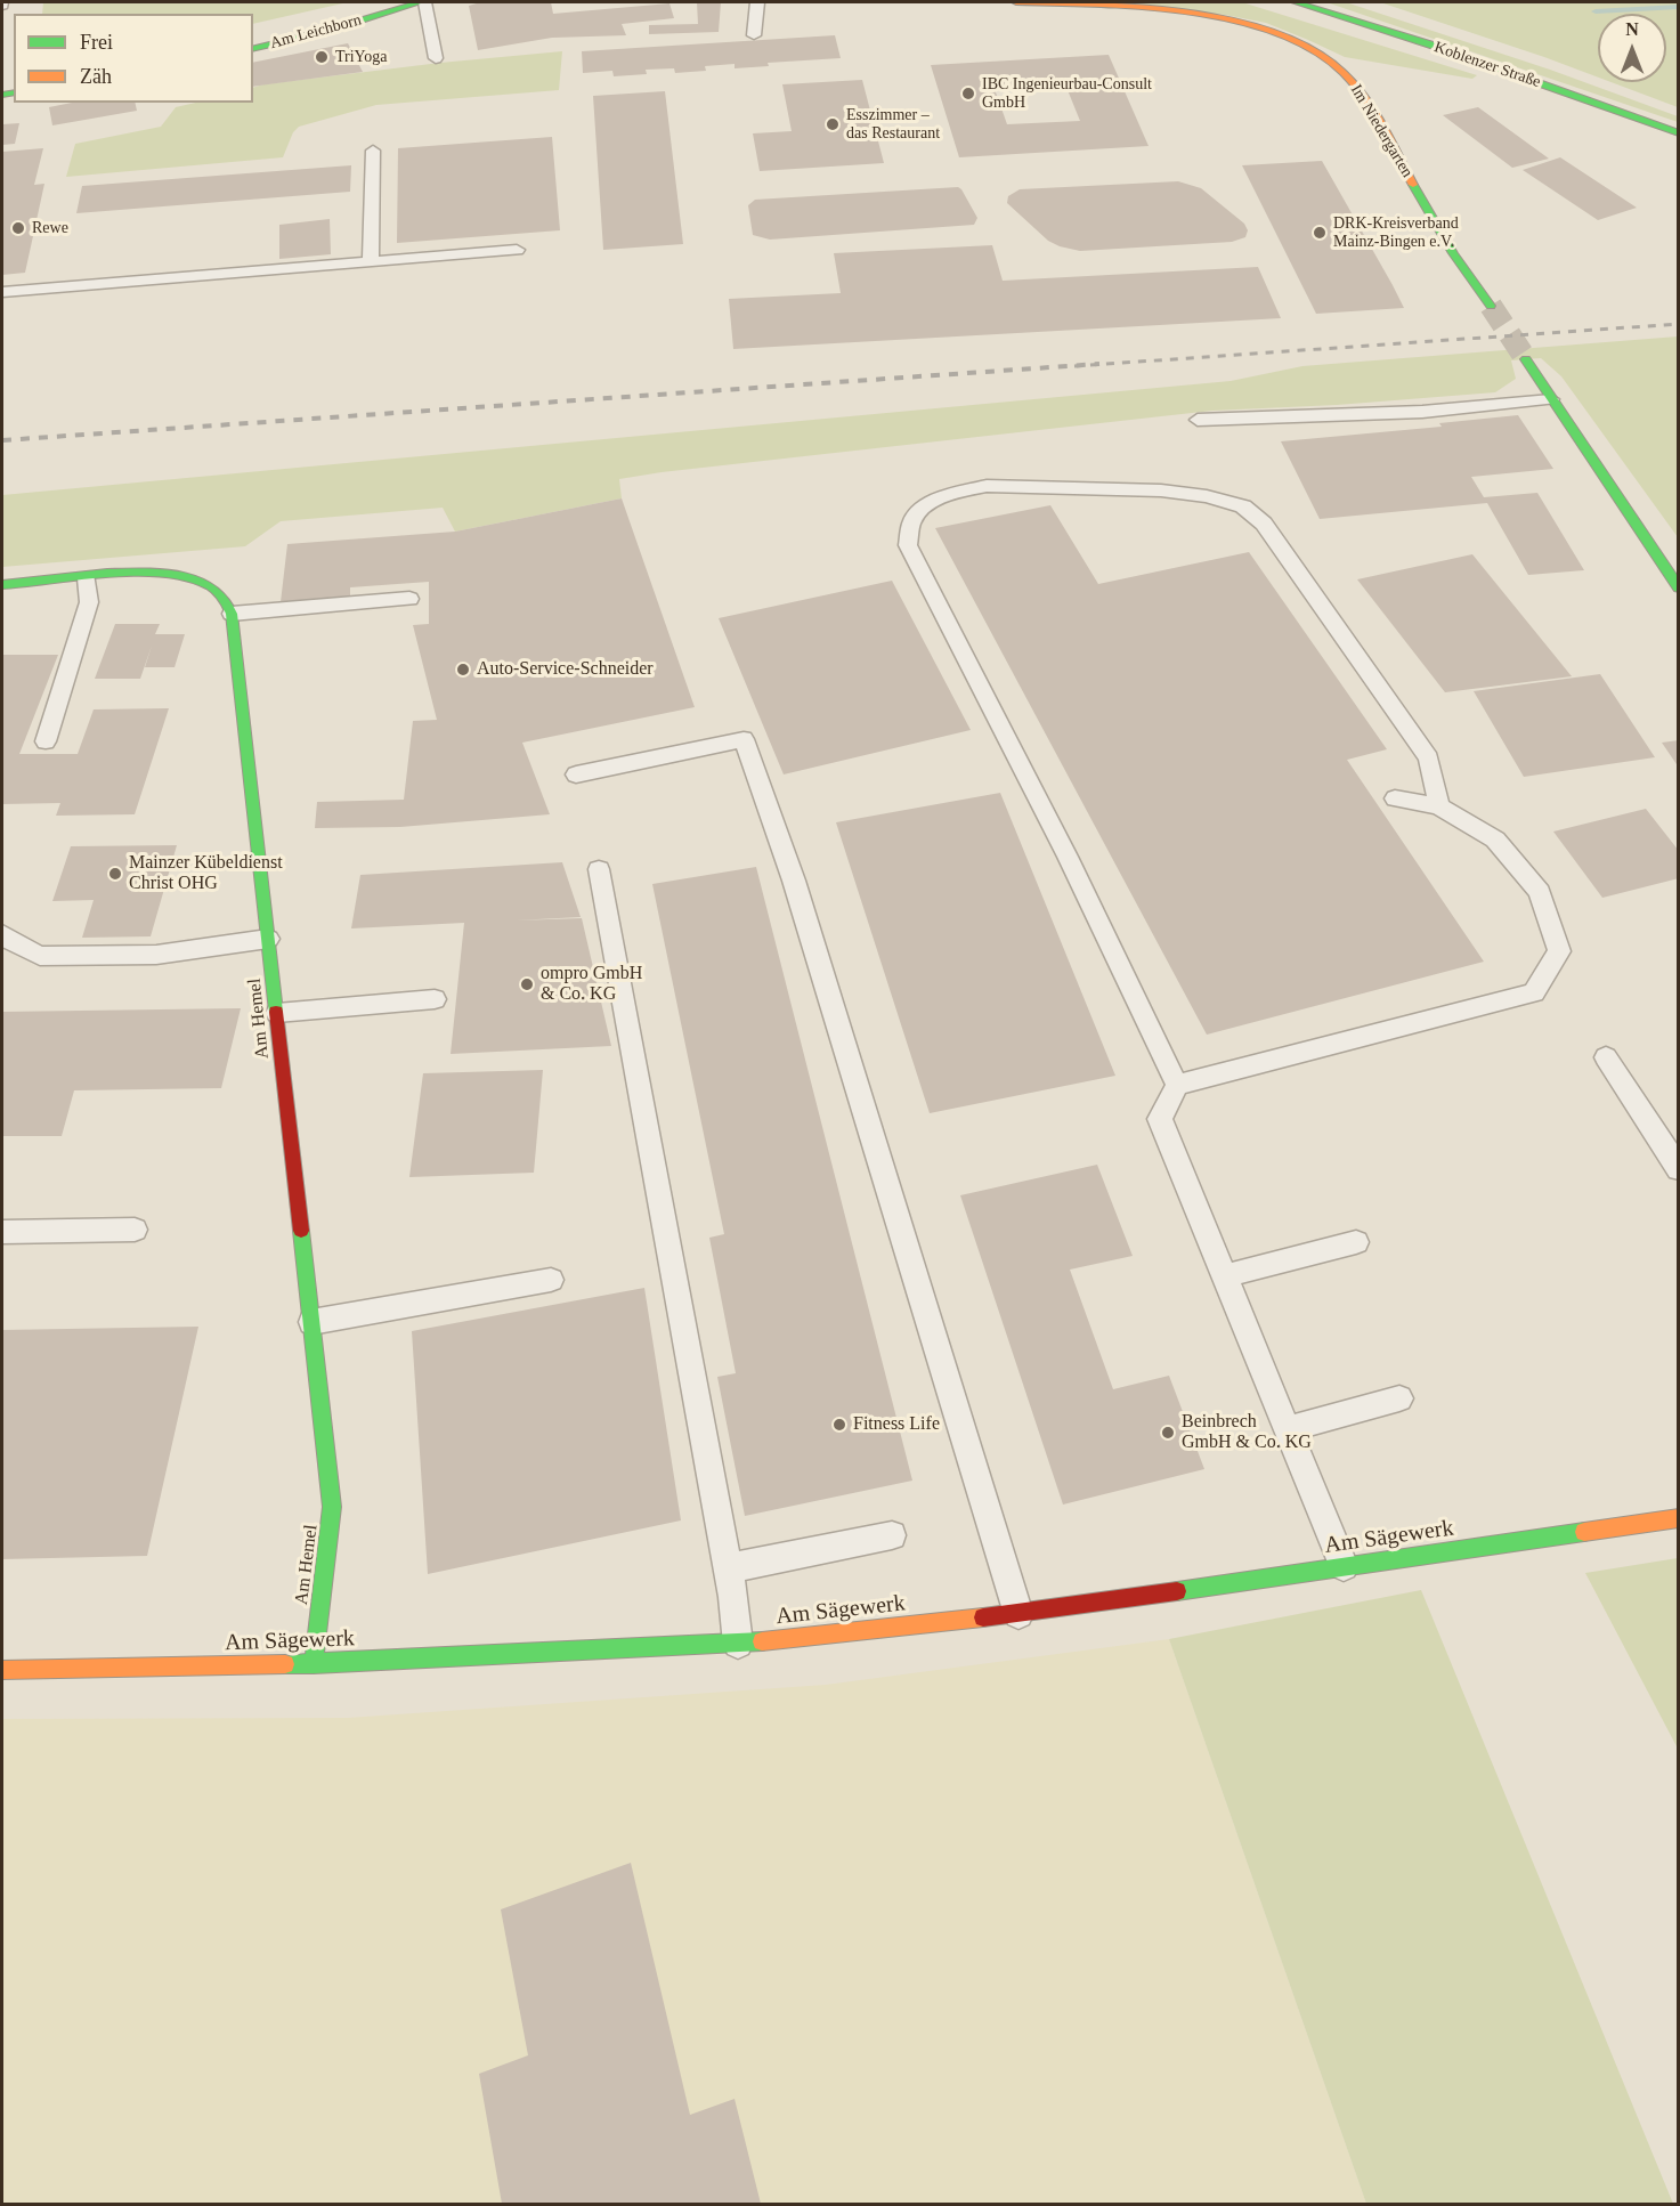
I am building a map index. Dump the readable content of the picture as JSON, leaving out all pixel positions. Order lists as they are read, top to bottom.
{
  "streets": {
    "street": [
      "Am Leichborn",
      "Koblenzer Straße",
      "Im Niedergarten",
      "Am Hemel",
      "Am Sägewerk"
    ]
  },
  "crossings": [
    ["Am Hemel", "Am Sägewerk"]
  ],
  "places": [
    "TriYoga",
    "IBC Ingenieurbau-Consult GmbH",
    "Esszimmer – das Restaurant",
    "Rewe",
    "DRK-Kreisverband Mainz-Bingen e.V.",
    "Auto-Service-Schneider",
    "Mainzer Kübeldienst Christ OHG",
    "ompro GmbH & Co. KG",
    "Fitness Life",
    "Beinbrech GmbH & Co. KG"
  ],
  "legend": ["Frei", "Zäh"],
  "north": "top"
}
